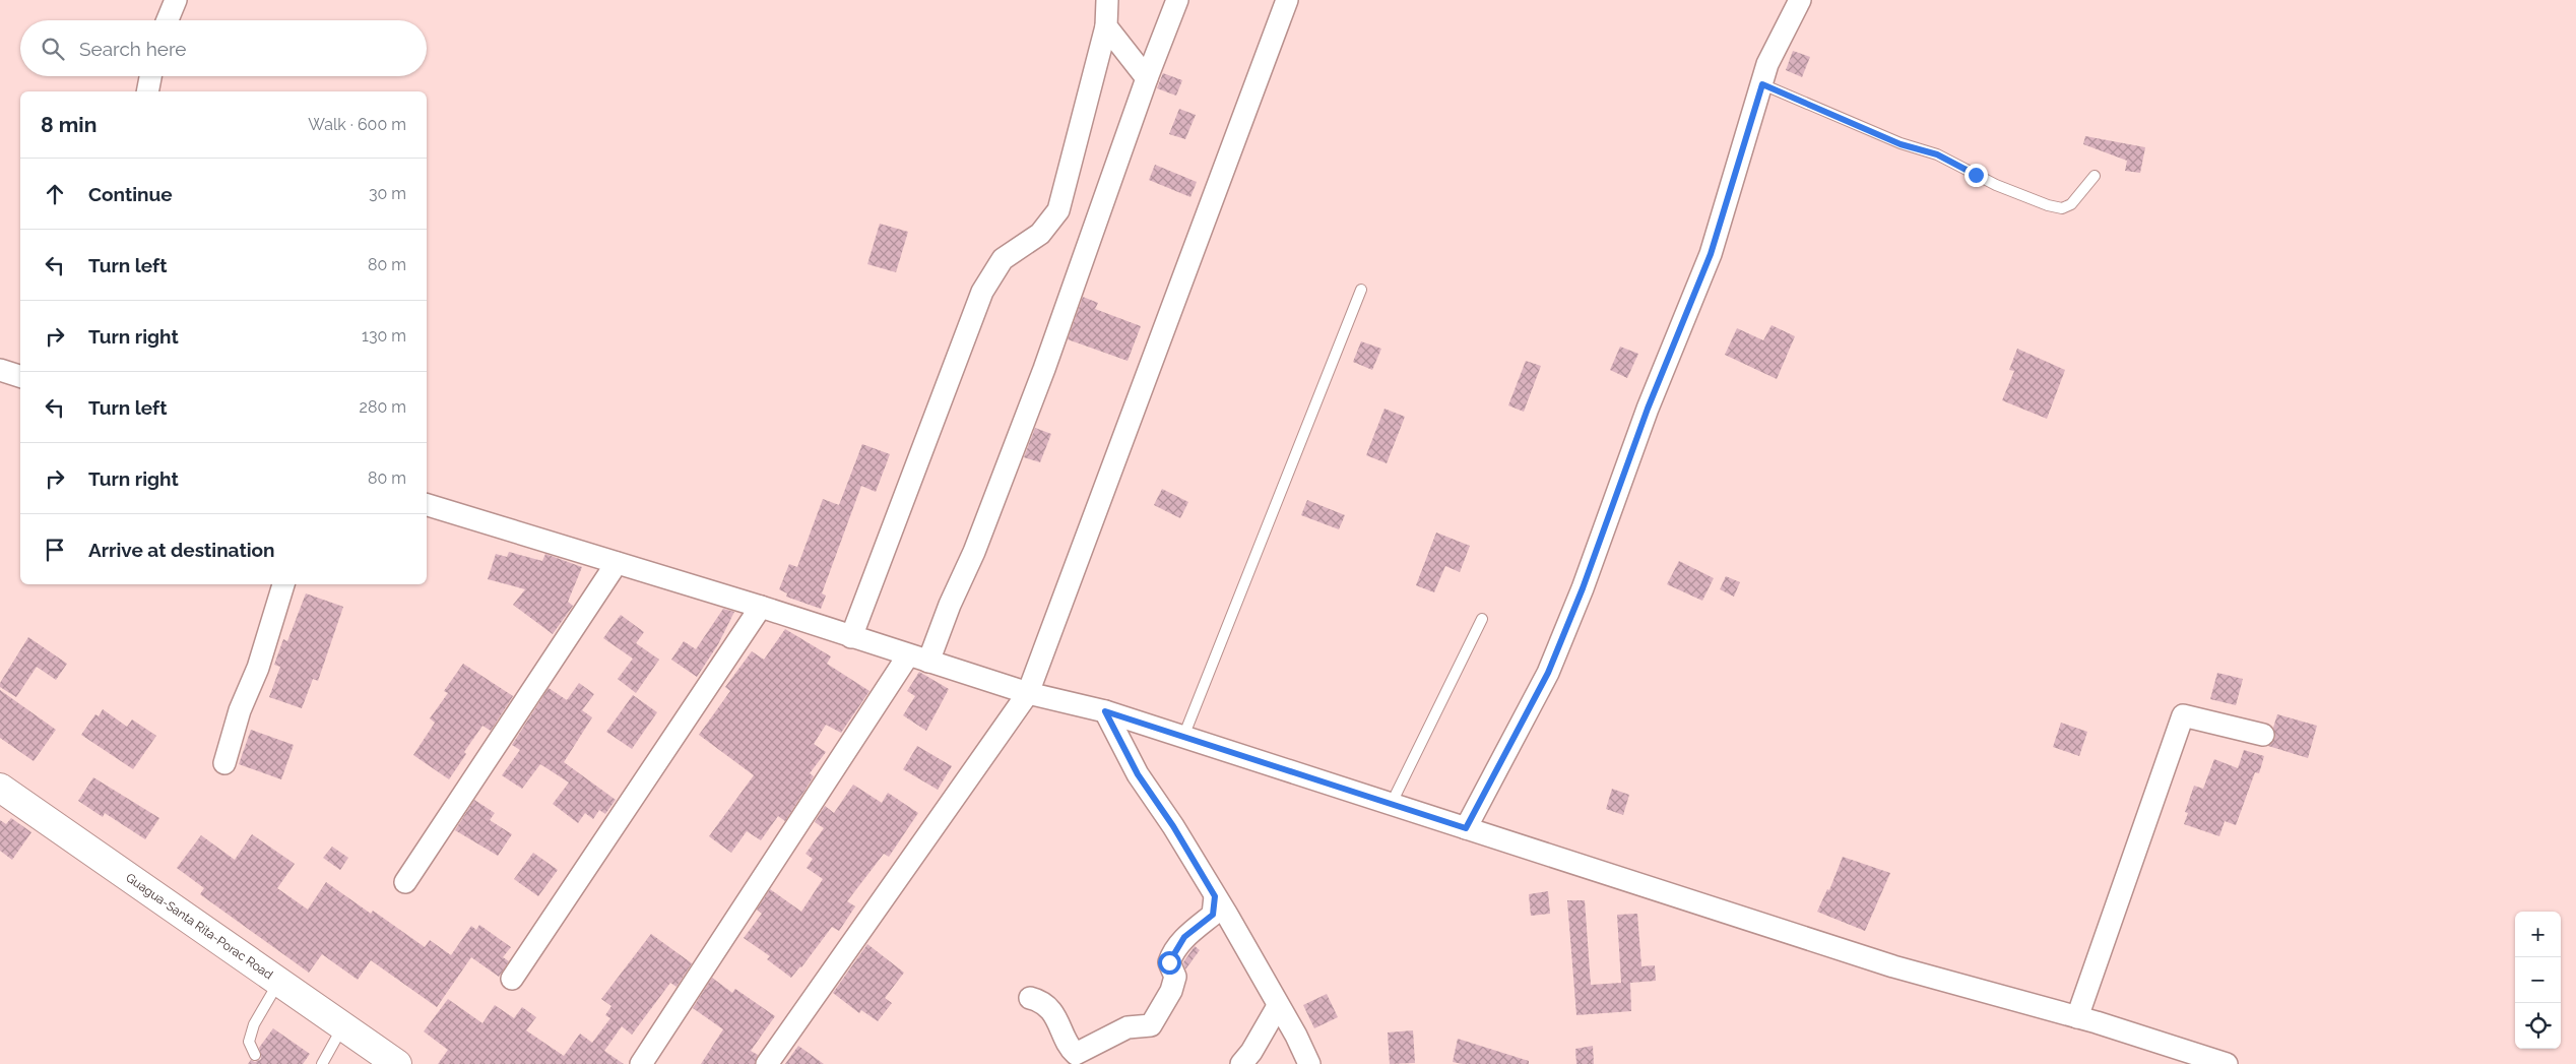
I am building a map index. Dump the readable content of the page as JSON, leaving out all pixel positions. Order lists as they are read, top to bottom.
{
  "streets": {
    "main road": ["Guagua-Santa Rita-Porac Road"]
  },
  "page": {
    "search": "Search here",
    "heading": ["8 min", "Walk · 600 m"],
    "list": [
      ["Continue", "30 m"],
      ["Turn left", "80 m"],
      ["Turn right", "130 m"],
      ["Turn left", "280 m"],
      ["Turn right", "80 m"],
      "Arrive at destination"
    ],
    "map_buttons": ["+", "−"]
  }
}
